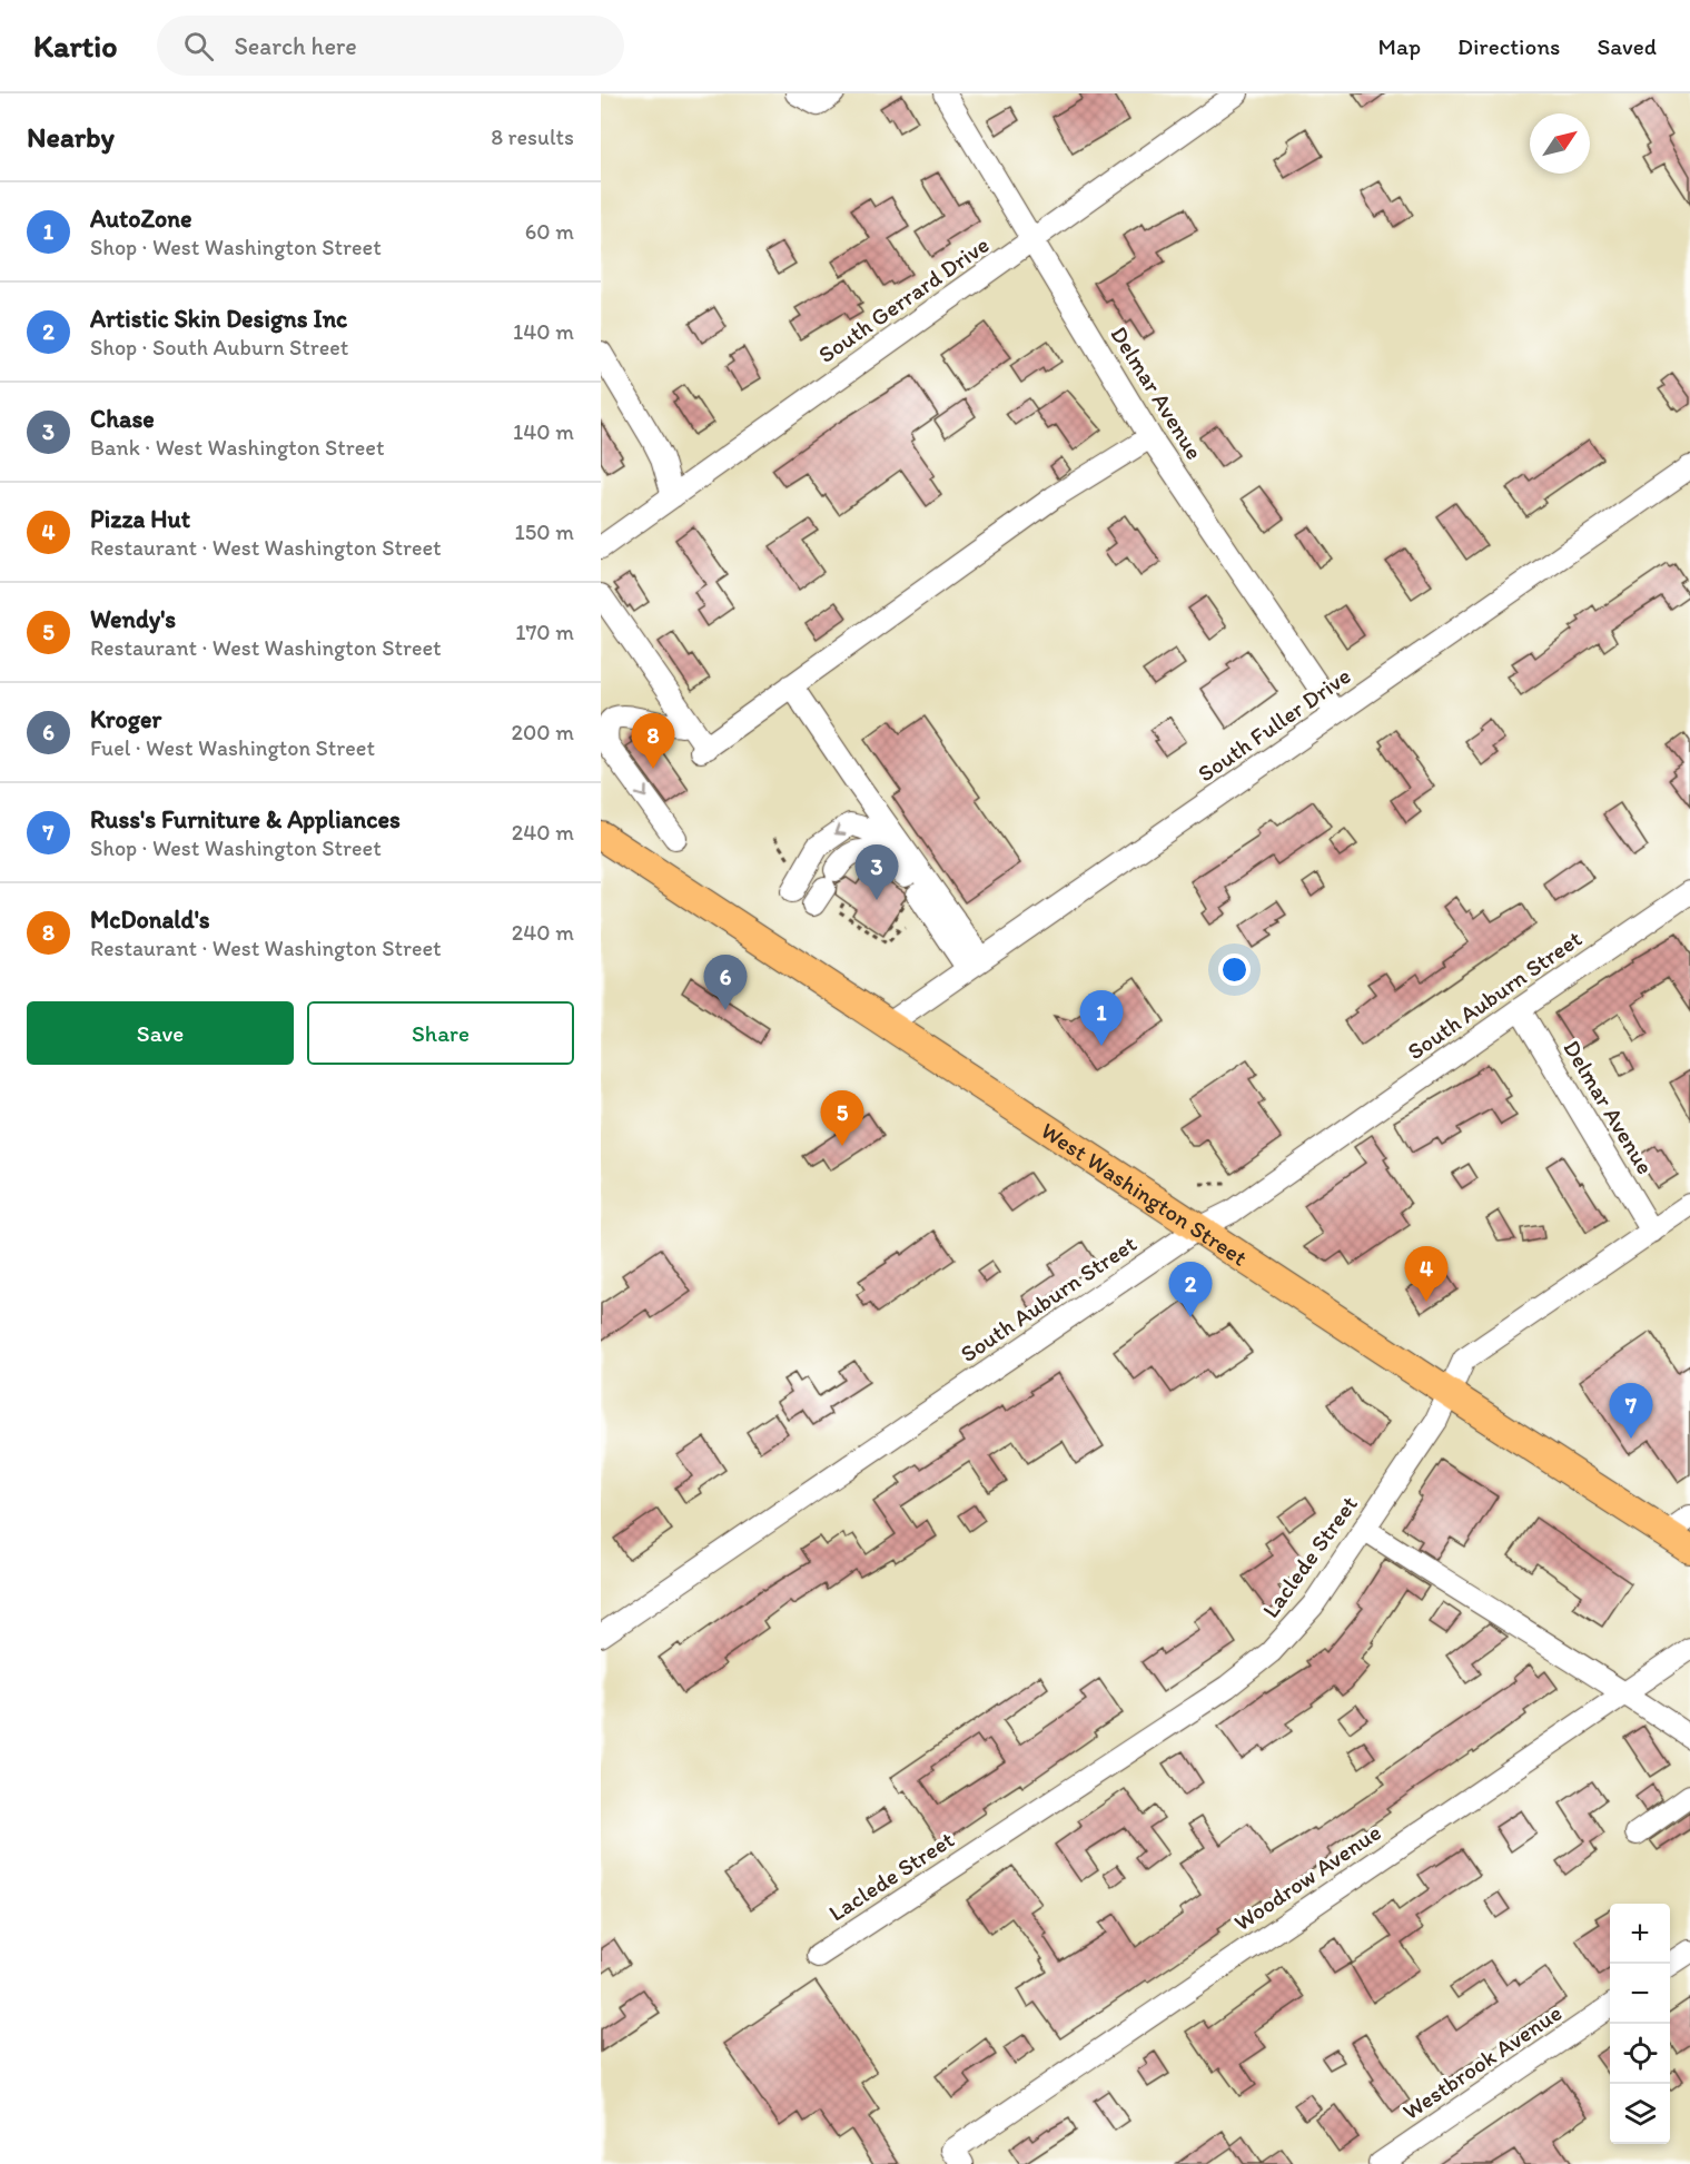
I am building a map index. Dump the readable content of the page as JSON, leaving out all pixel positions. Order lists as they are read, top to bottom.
{
  "streets": {
    "main road": ["West Washington Street"],
    "street": [
      "South Gerrard Drive",
      "Delmar Avenue",
      "South Fuller Drive",
      "South Auburn Street",
      "Laclede Street",
      "Woodrow Avenue",
      "Westbrook Avenue"
    ]
  },
  "crossings": [
    ["South Gerrard Drive", "Delmar Avenue"],
    ["Delmar Avenue", "South Fuller Drive"],
    ["Delmar Avenue", "South Auburn Street"],
    ["Delmar Avenue", "Laclede Street"],
    ["South Fuller Drive", "West Washington Street"],
    ["South Auburn Street", "West Washington Street"],
    ["West Washington Street", "Laclede Street"]
  ],
  "north": "top right",
  "page": {
    "header": "Kartio",
    "search": "Search here",
    "nav": ["Map", "Directions", "Saved"],
    "heading": ["Nearby", "8 results"],
    "list": [
      {
        "mark": "1",
        "name": "AutoZone",
        "note": "Shop · West Washington Street",
        "value": "60 m"
      },
      {
        "mark": "2",
        "name": "Artistic Skin Designs Inc",
        "note": "Shop · South Auburn Street",
        "value": "140 m"
      },
      {
        "mark": "3",
        "name": "Chase",
        "note": "Bank · West Washington Street",
        "value": "140 m"
      },
      {
        "mark": "4",
        "name": "Pizza Hut",
        "note": "Restaurant · West Washington Street",
        "value": "150 m"
      },
      {
        "mark": "5",
        "name": "Wendy's",
        "note": "Restaurant · West Washington Street",
        "value": "170 m"
      },
      {
        "mark": "6",
        "name": "Kroger",
        "note": "Fuel · West Washington Street",
        "value": "200 m"
      },
      {
        "mark": "7",
        "name": "Russ's Furniture & Appliances",
        "note": "Shop · West Washington Street",
        "value": "240 m"
      },
      {
        "mark": "8",
        "name": "McDonald's",
        "note": "Restaurant · West Washington Street",
        "value": "240 m"
      }
    ],
    "pins": [
      "8",
      "3",
      "6",
      "1",
      "5",
      "4",
      "2",
      "7"
    ],
    "buttons": ["Save", "Share"],
    "map_buttons": ["+", "−"]
  }
}
